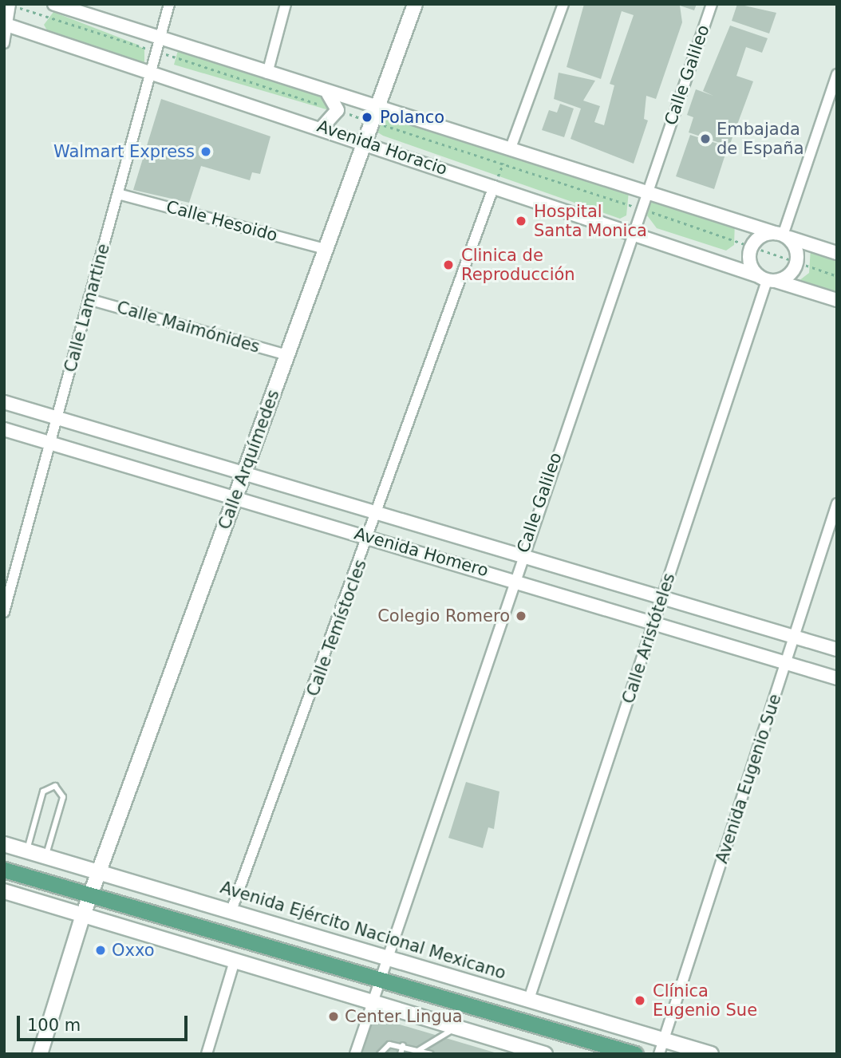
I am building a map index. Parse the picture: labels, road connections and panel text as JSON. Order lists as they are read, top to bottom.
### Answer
{
  "streets": {
    "main road": ["Calle Arquímedes", "Avenida Ejército Nacional Mexicano"],
    "street": [
      "Calle Galileo",
      "Avenida Horacio",
      "Calle Hesoido",
      "Calle Lamartine",
      "Calle Maimónides",
      "Avenida Homero",
      "Calle Temístocles",
      "Calle Aristóteles",
      "Avenida Eugenio Sue"
    ]
  },
  "crossings": [
    ["Calle Galileo", "Avenida Horacio"],
    ["Calle Galileo", "Avenida Homero"],
    ["Calle Galileo", "Avenida Ejército Nacional Mexicano"],
    ["Avenida Horacio", "Calle Lamartine"],
    ["Avenida Horacio", "Calle Arquímedes"],
    ["Avenida Horacio", "Calle Temístocles"],
    ["Avenida Horacio", "Calle Aristóteles"],
    ["Calle Hesoido", "Calle Lamartine"],
    ["Calle Hesoido", "Calle Arquímedes"],
    ["Calle Lamartine", "Calle Maimónides"],
    ["Calle Lamartine", "Avenida Homero"],
    ["Calle Maimónides", "Calle Arquímedes"],
    ["Calle Arquímedes", "Avenida Homero"],
    ["Calle Arquímedes", "Avenida Ejército Nacional Mexicano"],
    ["Avenida Homero", "Calle Temístocles"],
    ["Avenida Homero", "Calle Aristóteles"],
    ["Avenida Homero", "Avenida Eugenio Sue"],
    ["Calle Temístocles", "Avenida Ejército Nacional Mexicano"],
    ["Calle Aristóteles", "Avenida Ejército Nacional Mexicano"],
    ["Avenida Eugenio Sue", "Avenida Ejército Nacional Mexicano"]
  ],
  "places": [
    "Polanco",
    "Embajada de España",
    "Walmart Express",
    "Hospital Santa Monica",
    "Clinica de Reproducción",
    "Colegio Romero",
    "Oxxo",
    "Clínica Eugenio Sue",
    "Center Lingua"
  ],
  "scale_bar": "100 m"
}
